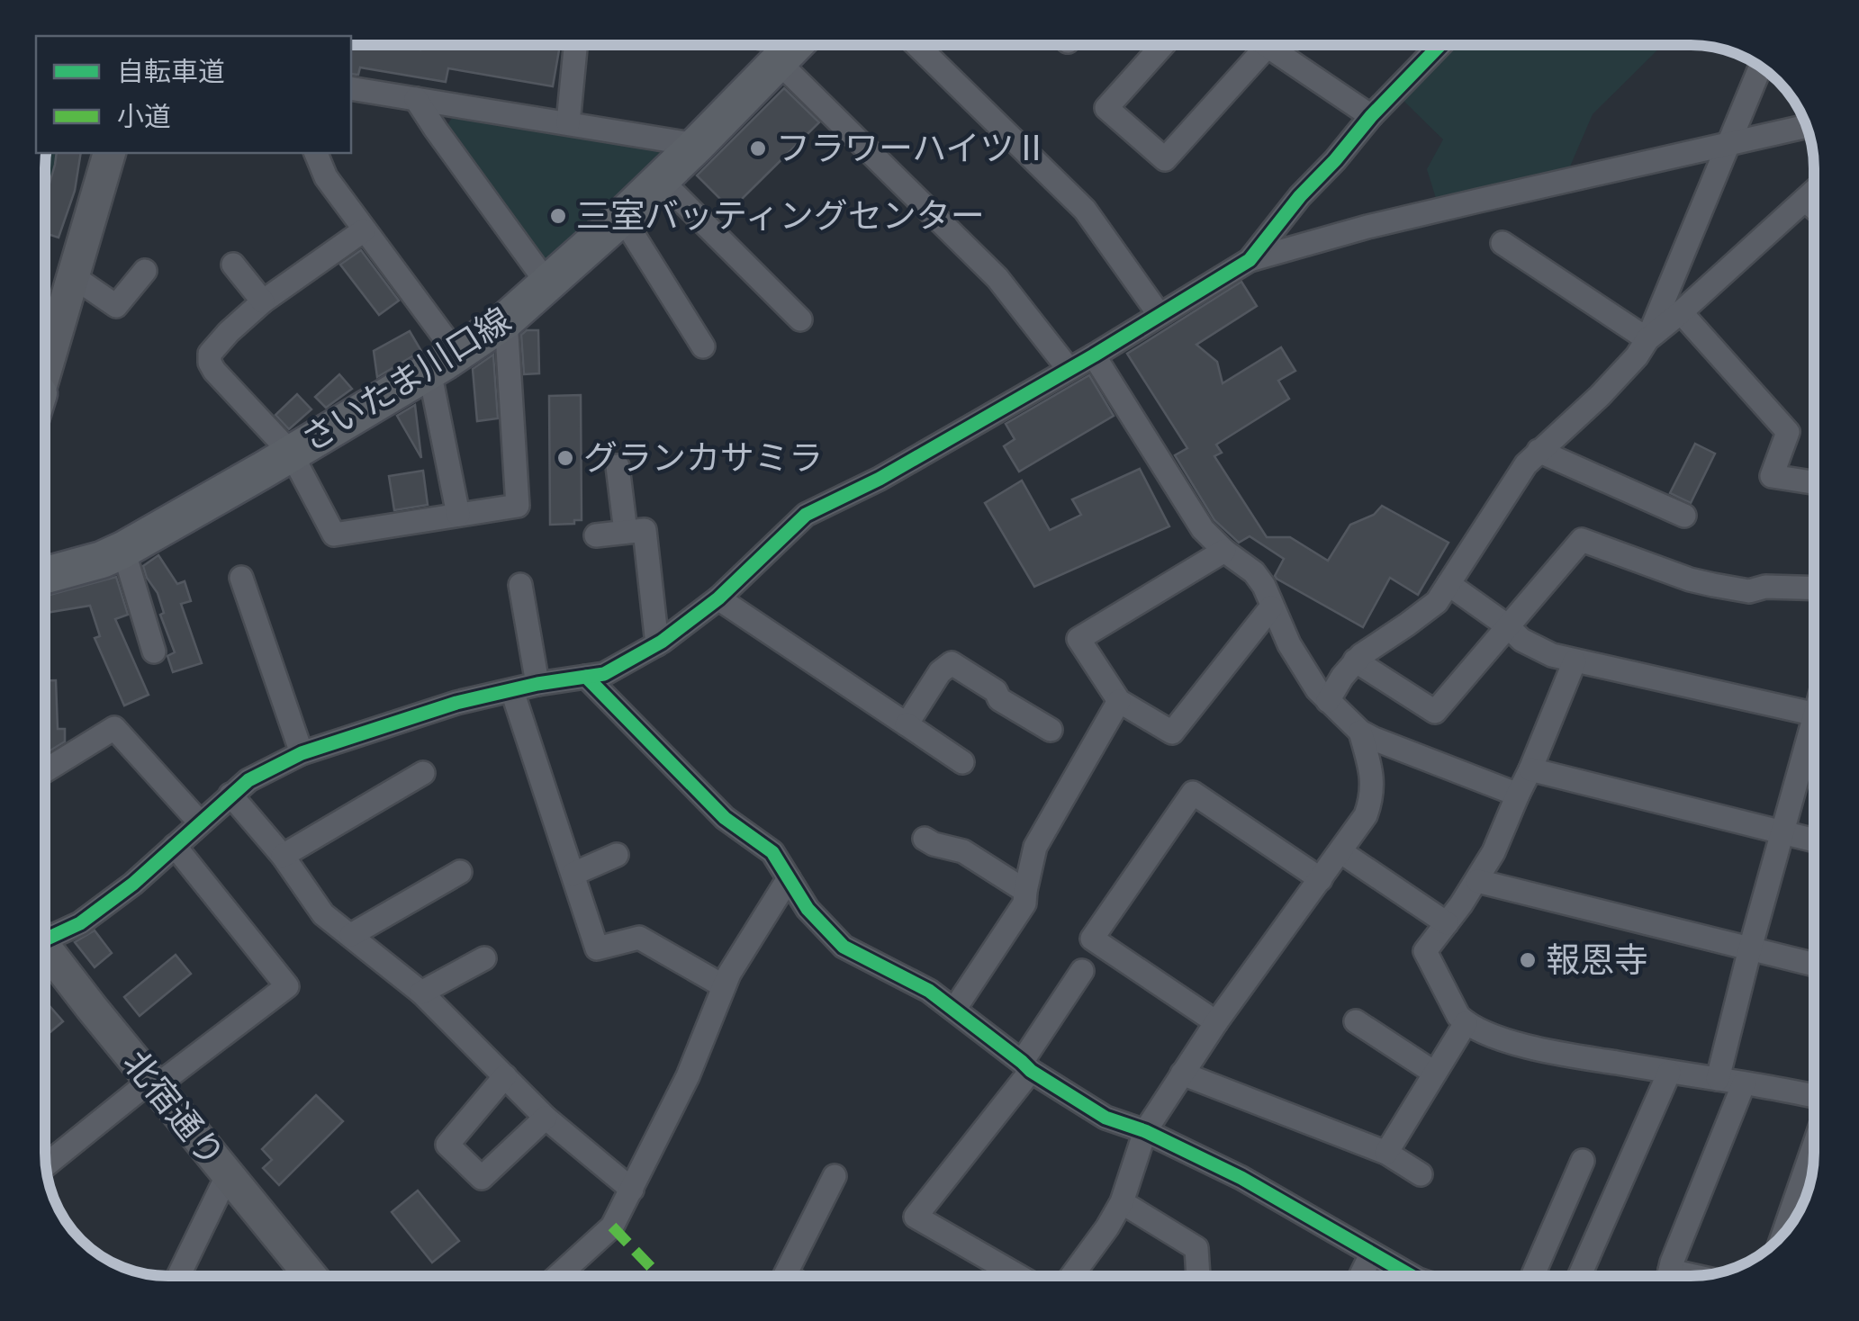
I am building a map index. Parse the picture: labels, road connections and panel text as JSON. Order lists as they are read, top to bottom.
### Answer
{
  "streets": {
    "main road": ["さいたま川口線"],
    "street": ["北宿通り"]
  },
  "places": [
    "フラワーハイツⅡ",
    "三室バッティングセンター",
    "グランカサミラ",
    "報恩寺"
  ],
  "legend": ["自転車道", "小道"]
}
